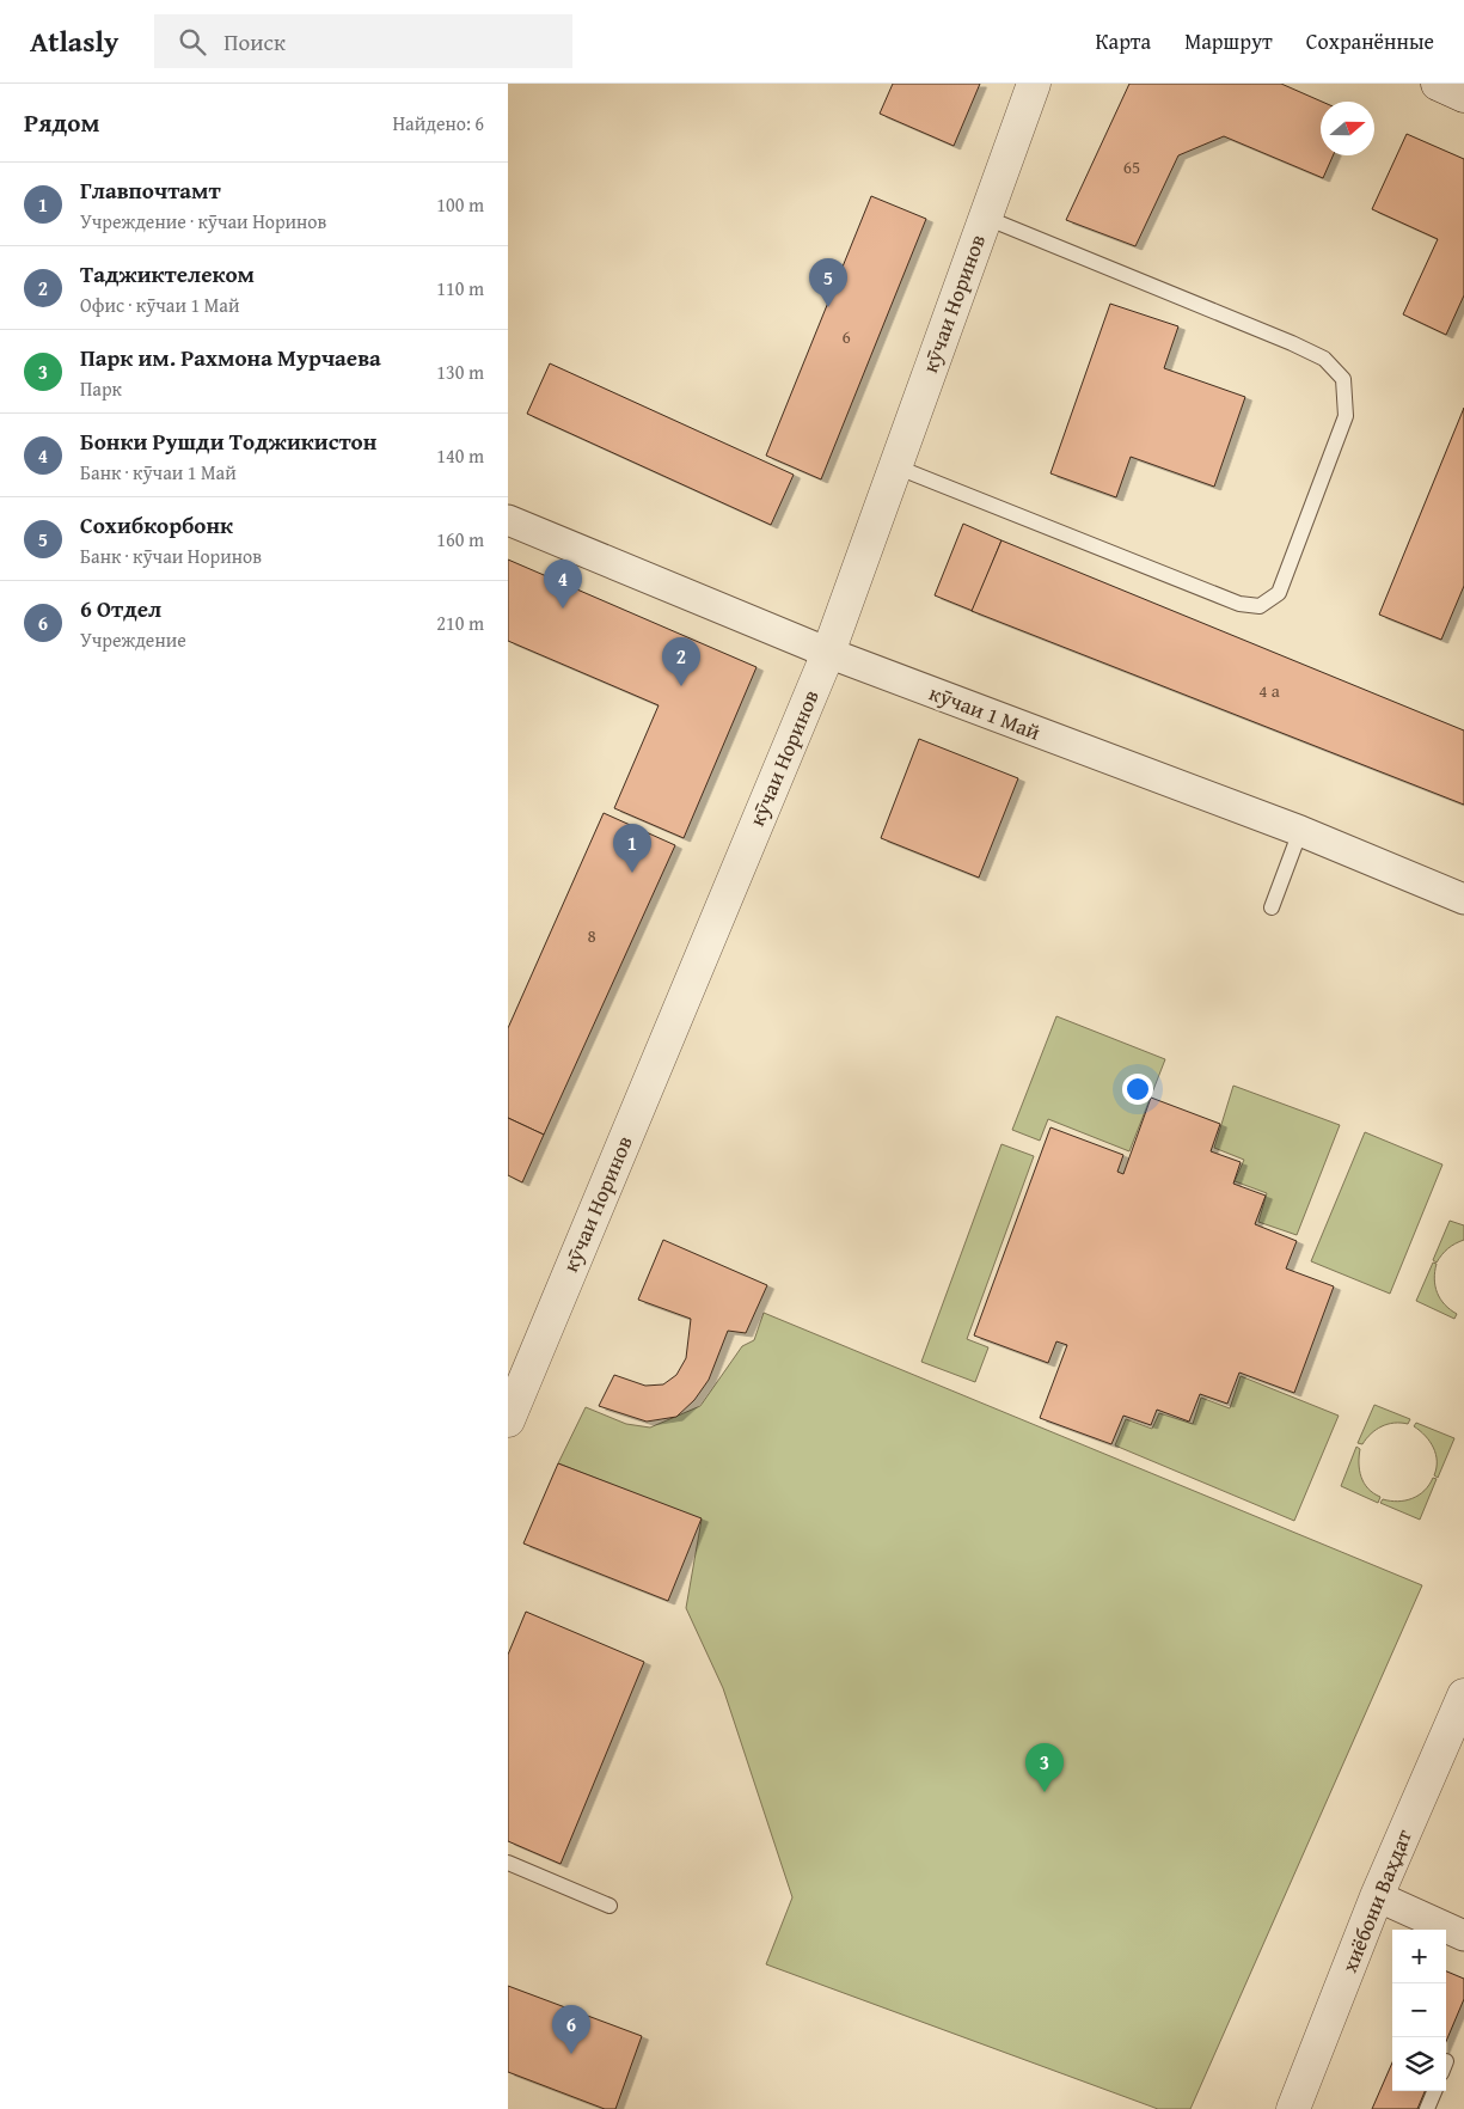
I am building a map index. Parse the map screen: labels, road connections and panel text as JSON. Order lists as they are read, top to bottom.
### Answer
{
  "streets": {
    "street": ["кӯчаи Норинов", "кӯчаи 1 Май", "хиёбони Ваҳдат"]
  },
  "crossings": [
    ["кӯчаи Норинов", "кӯчаи 1 Май"]
  ],
  "house_numbers": [
    "65",
    "6",
    "4 a",
    "8"
  ],
  "north": "right",
  "page": {
    "header": "Atlasly",
    "search": "Поиск",
    "nav": ["Карта", "Маршрут", "Сохранённые"],
    "heading": ["Рядом", "Найдено: 6"],
    "list": [
      {
        "mark": "1",
        "name": "Главпочтамт",
        "note": "Учреждение · кӯчаи Норинов",
        "value": "100 m"
      },
      {
        "mark": "2",
        "name": "Таджиктелеком",
        "note": "Офис · кӯчаи 1 Май",
        "value": "110 m"
      },
      {
        "mark": "3",
        "name": "Парк им. Рахмона Мурчаева",
        "note": "Парк",
        "value": "130 m"
      },
      {
        "mark": "4",
        "name": "Бонки Рушди Тоджикистон",
        "note": "Банк · кӯчаи 1 Май",
        "value": "140 m"
      },
      {
        "mark": "5",
        "name": "Сохибкорбонк",
        "note": "Банк · кӯчаи Норинов",
        "value": "160 m"
      },
      {
        "mark": "6",
        "name": "6 Отдел",
        "note": "Учреждение",
        "value": "210 m"
      }
    ],
    "pins": [
      "5",
      "4",
      "2",
      "1",
      "3",
      "6"
    ],
    "map_buttons": ["+", "−"]
  }
}
